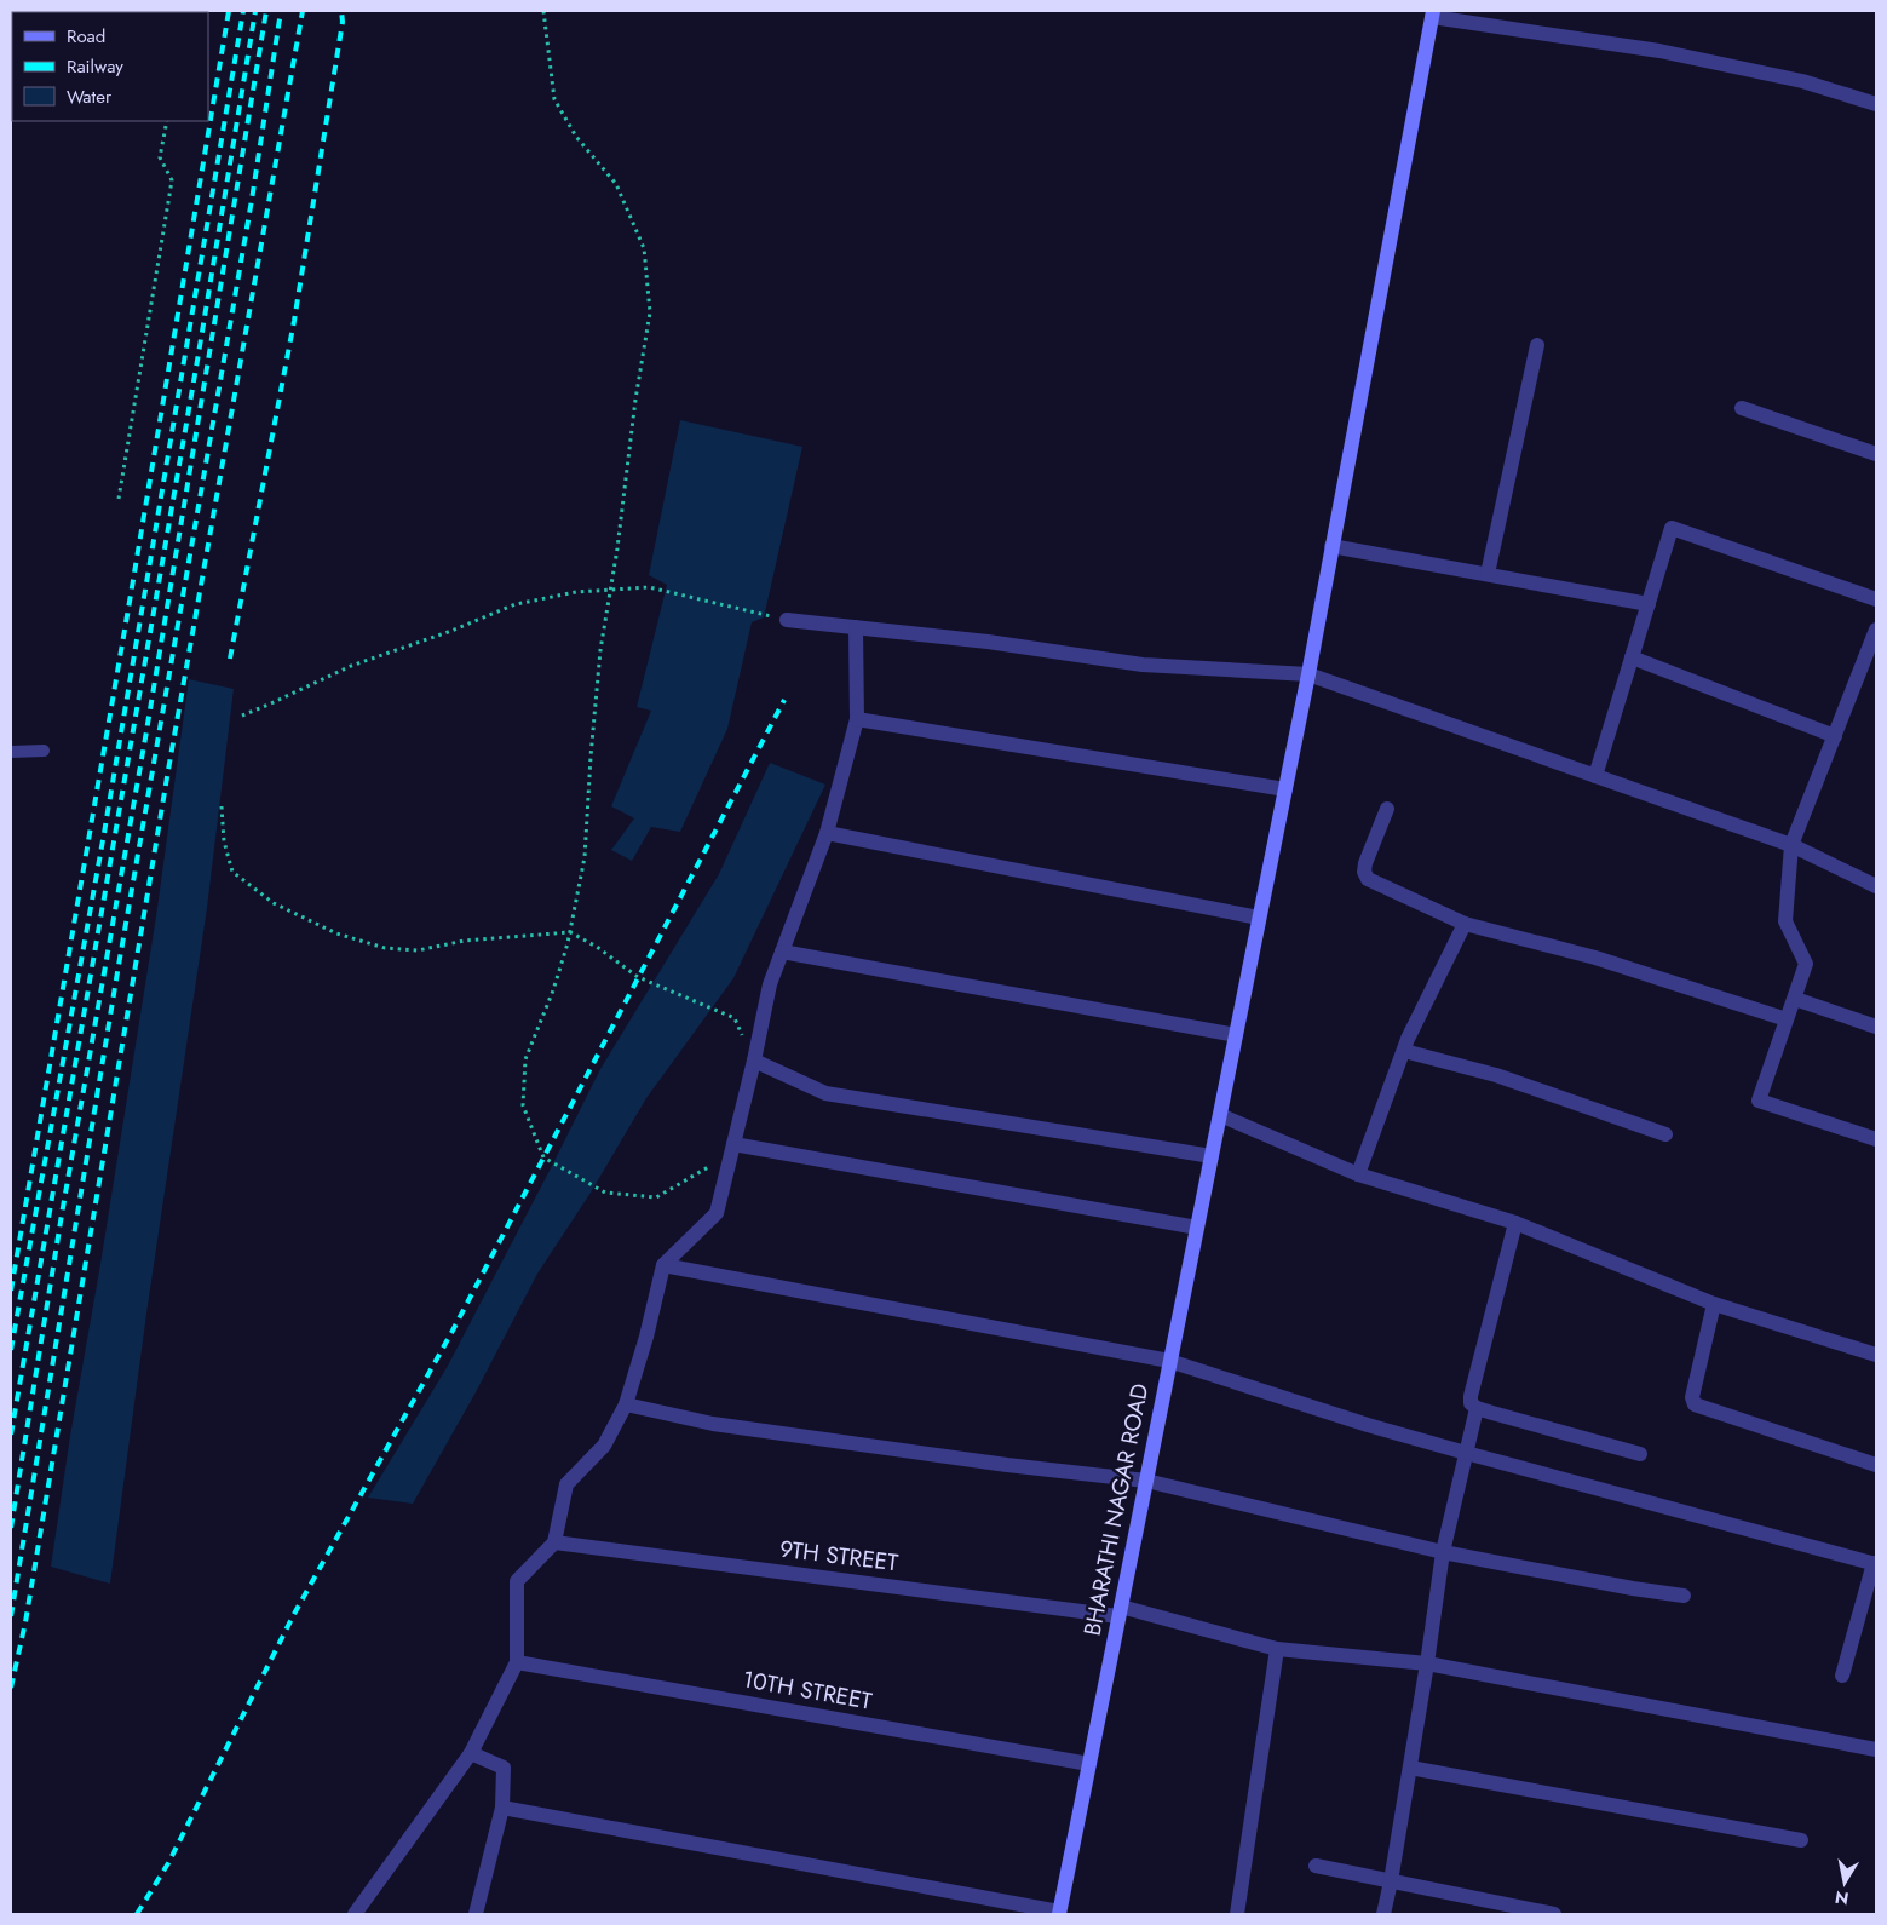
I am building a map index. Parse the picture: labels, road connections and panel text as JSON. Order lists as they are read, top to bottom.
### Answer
{
  "streets": {
    "main road": ["BHARATHI NAGAR ROAD"],
    "street": ["9TH STREET", "10TH STREET"]
  },
  "crossings": [
    ["BHARATHI NAGAR ROAD", "9TH STREET"],
    ["BHARATHI NAGAR ROAD", "10TH STREET"]
  ],
  "legend": ["Road", "Railway", "Water"],
  "north": "bottom"
}
